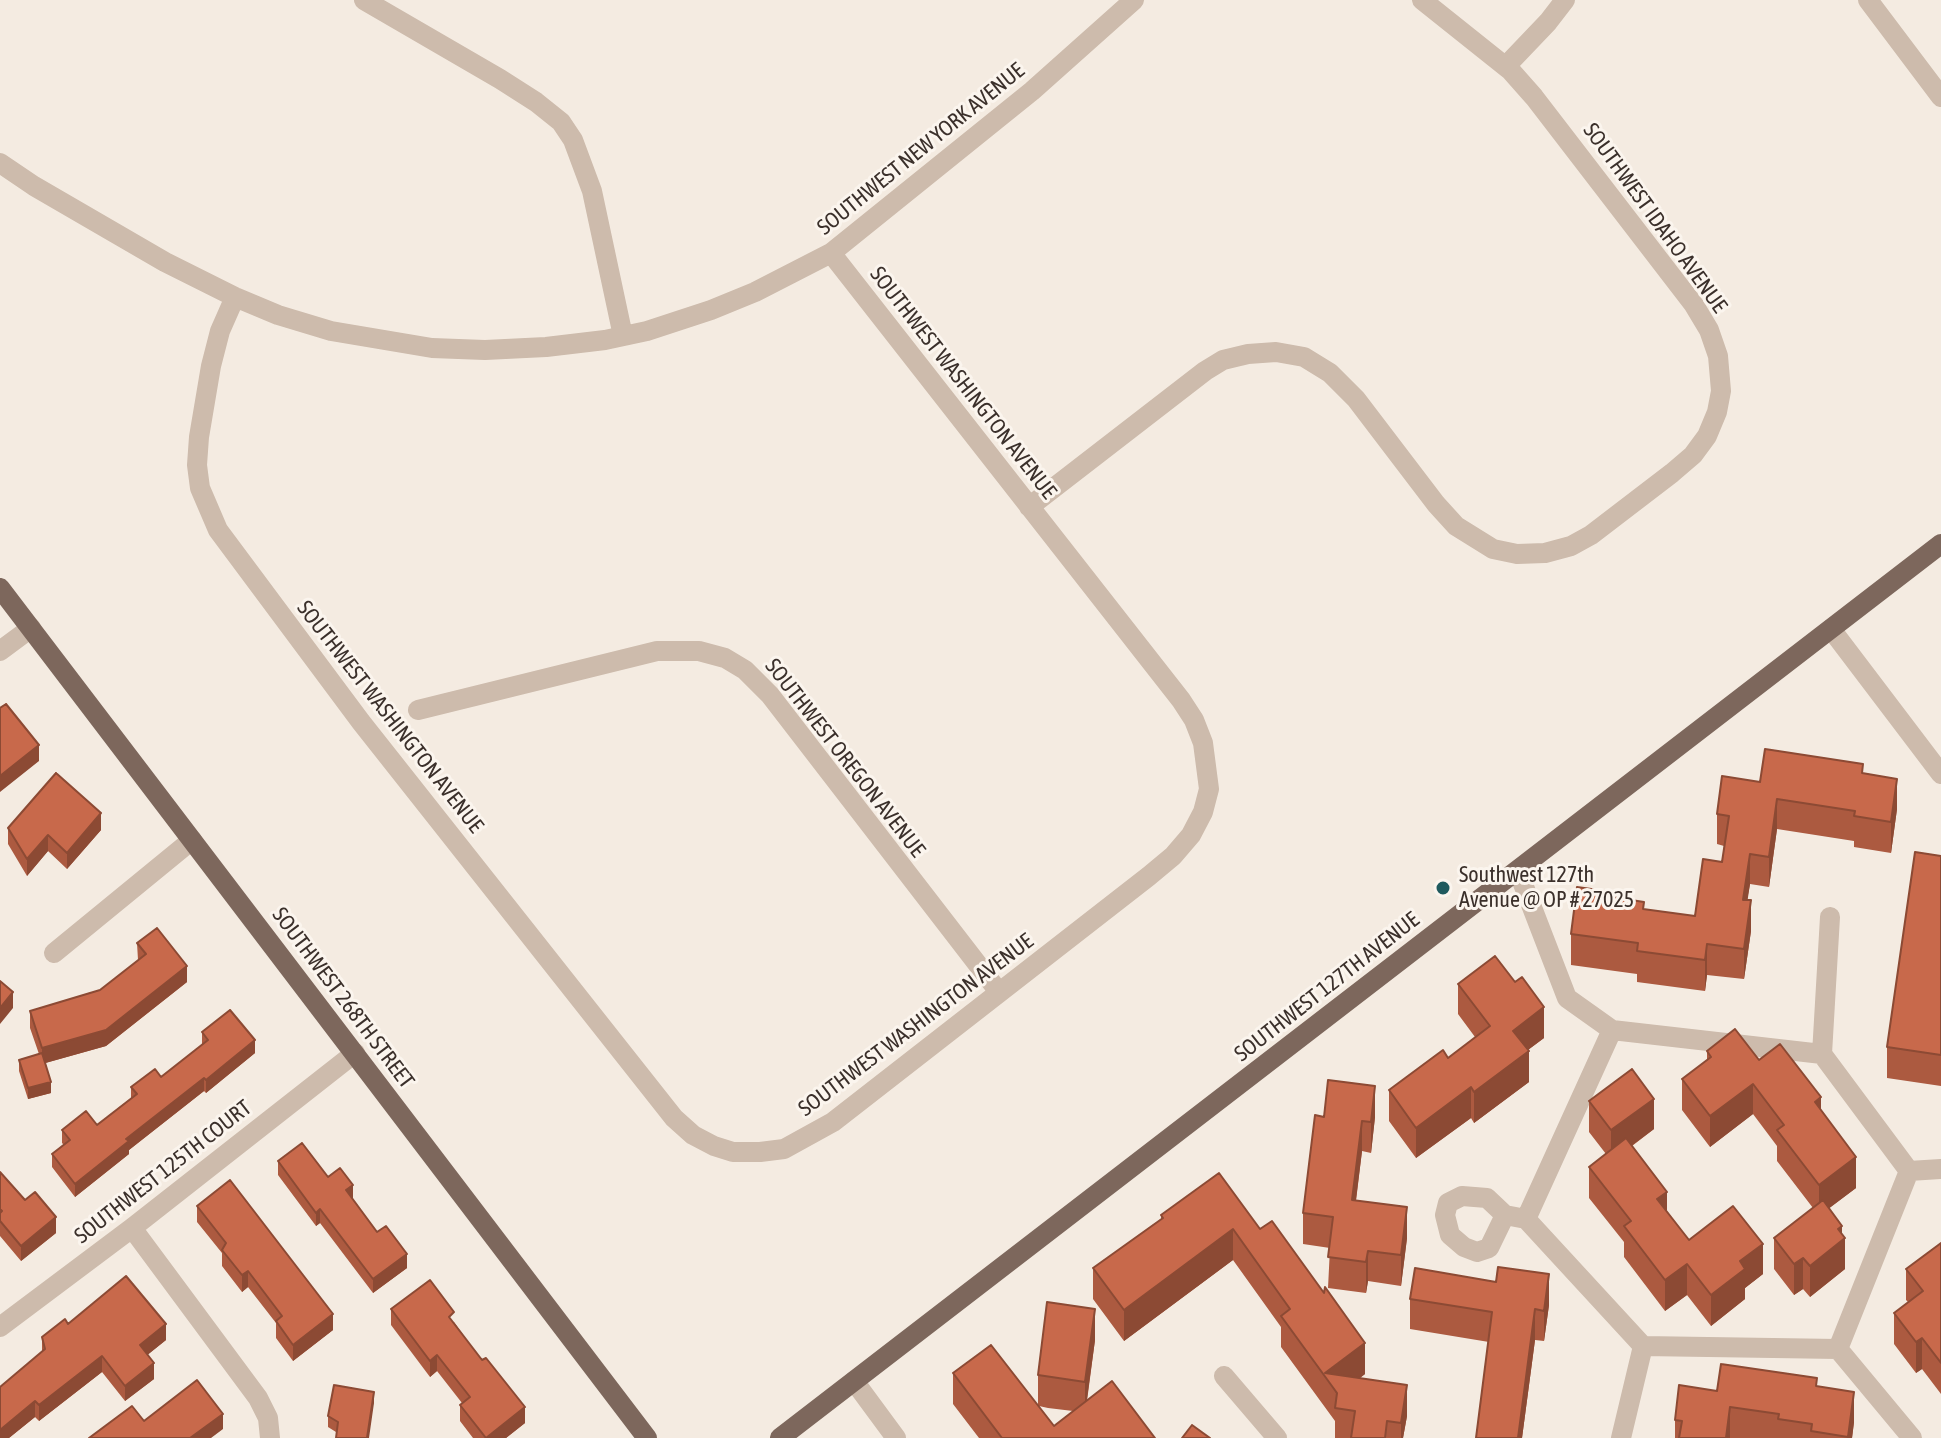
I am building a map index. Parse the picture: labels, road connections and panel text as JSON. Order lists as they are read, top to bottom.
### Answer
{
  "streets": {
    "main road": ["SOUTHWEST 127TH AVENUE", "SOUTHWEST 268TH STREET"],
    "street": [
      "SOUTHWEST NEW YORK AVENUE",
      "SOUTHWEST IDAHO AVENUE",
      "SOUTHWEST WASHINGTON AVENUE",
      "SOUTHWEST OREGON AVENUE",
      "SOUTHWEST 125TH COURT"
    ]
  },
  "crossings": [
    ["SOUTHWEST NEW YORK AVENUE", "SOUTHWEST WASHINGTON AVENUE"],
    ["SOUTHWEST IDAHO AVENUE", "SOUTHWEST WASHINGTON AVENUE"],
    ["SOUTHWEST WASHINGTON AVENUE", "SOUTHWEST OREGON AVENUE"],
    ["SOUTHWEST 268TH STREET", "SOUTHWEST 125TH COURT"]
  ],
  "places": ["Southwest 127th Avenue @ OP # 27025"]
}
